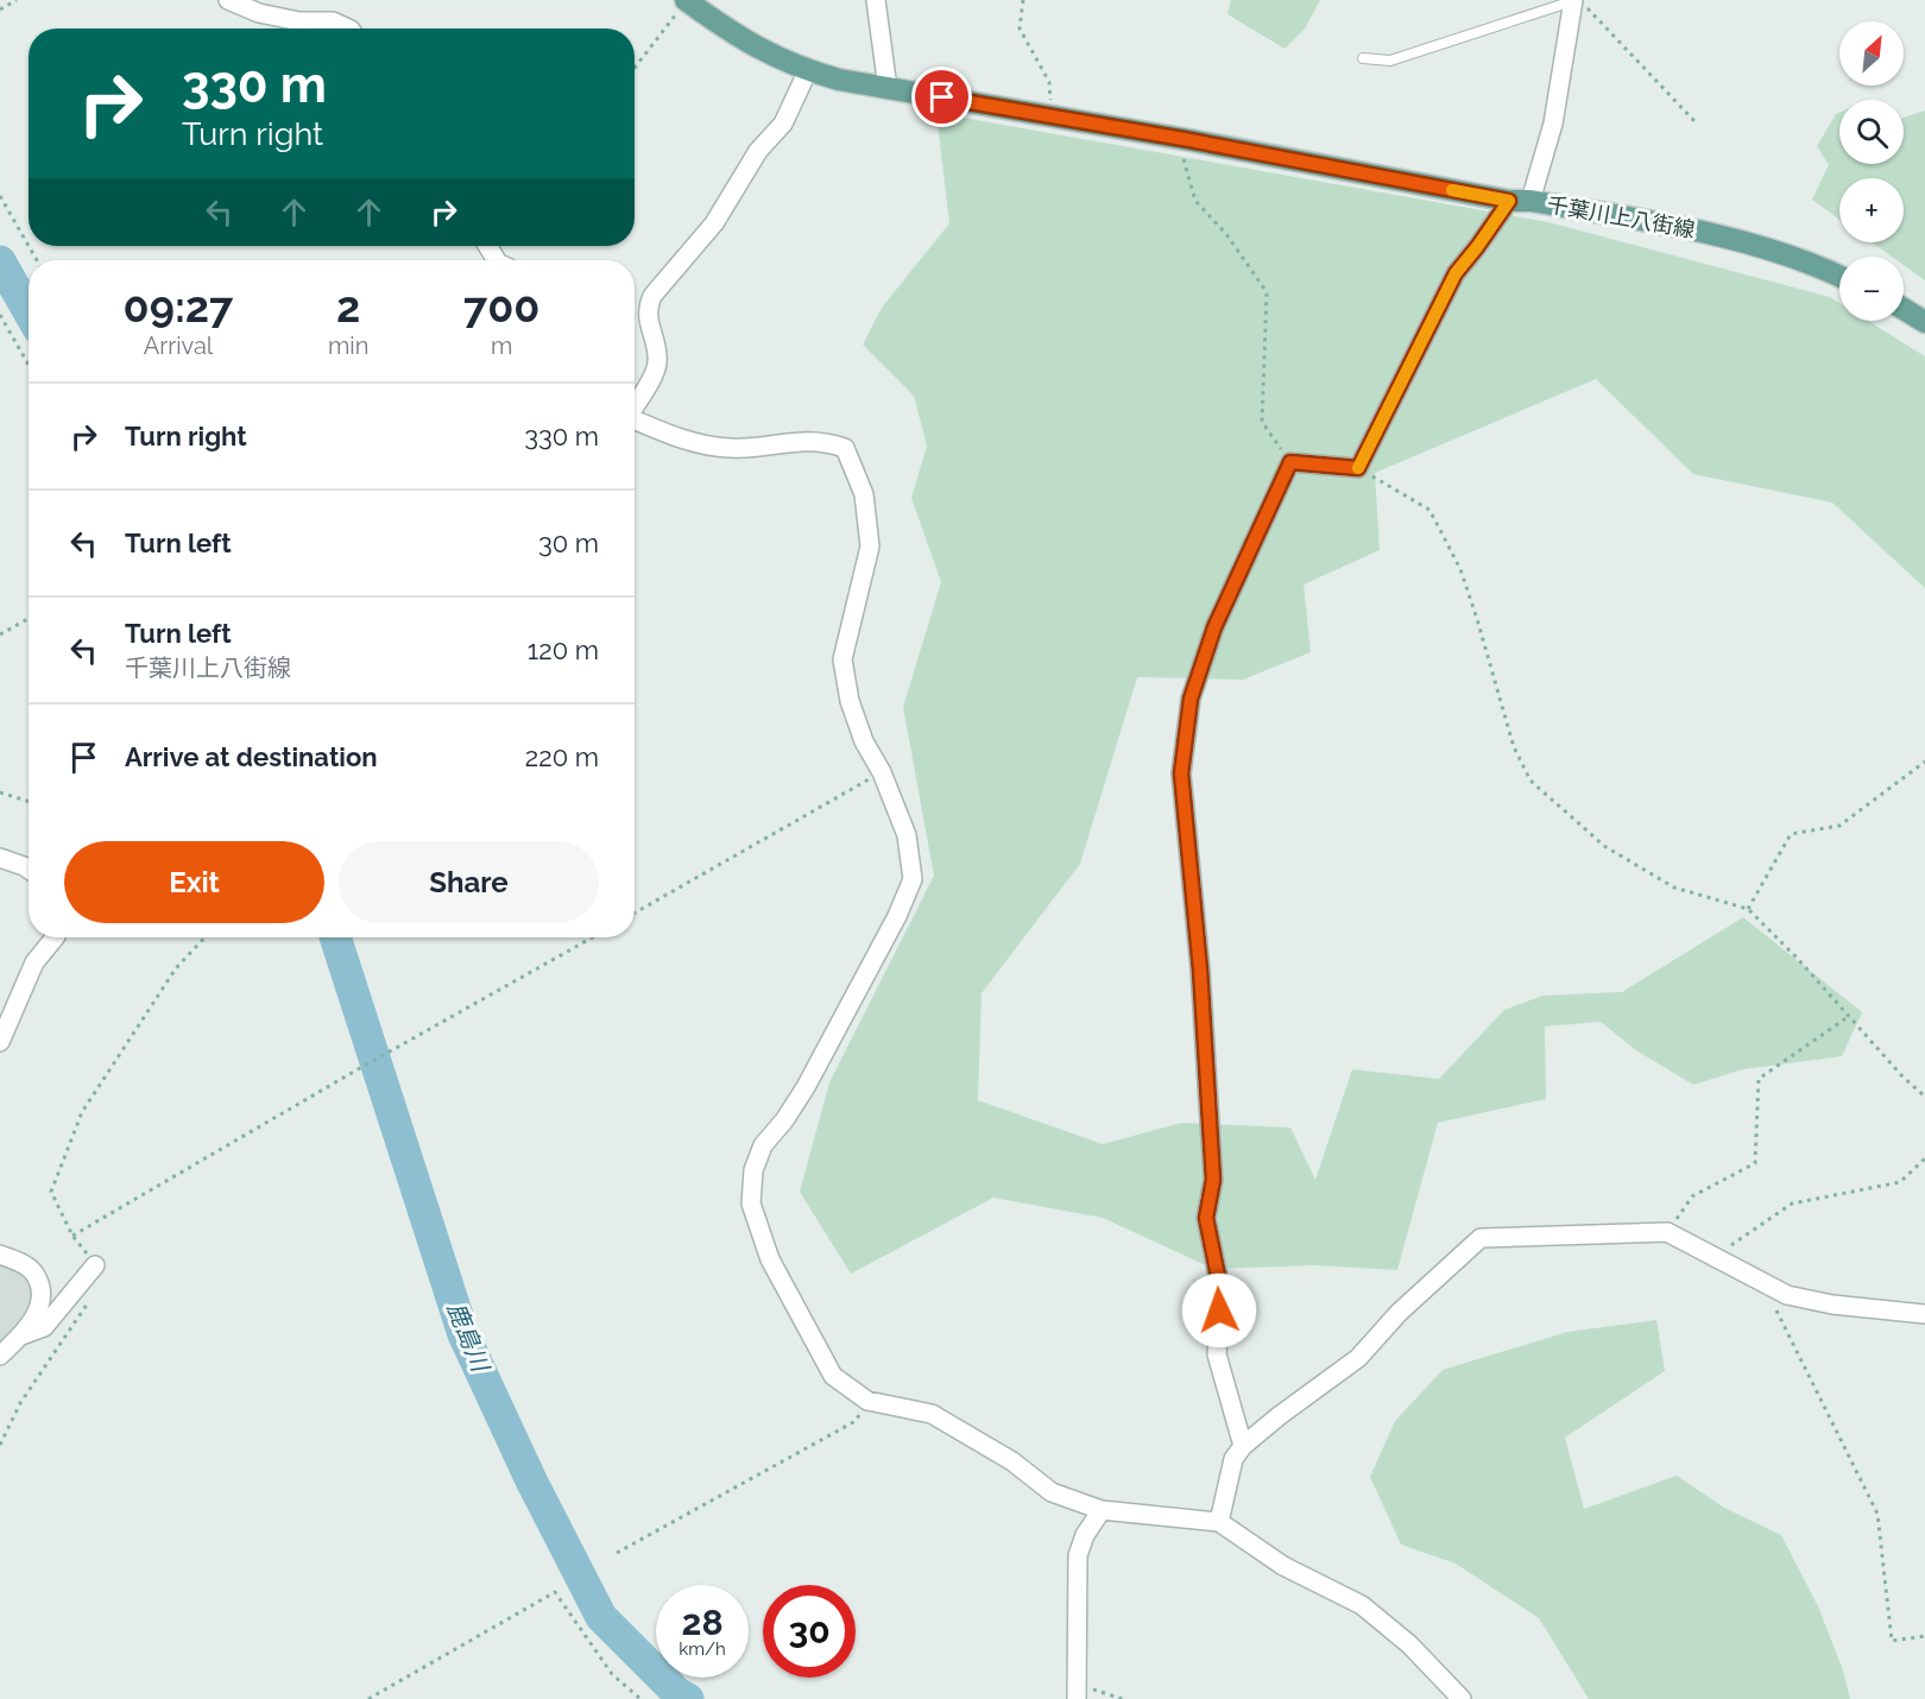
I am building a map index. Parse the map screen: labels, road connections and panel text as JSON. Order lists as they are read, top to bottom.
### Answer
{
  "streets": {
    "main road": ["千葉川上八街線"]
  },
  "water": ["鹿島川"],
  "north": "top right",
  "page": {
    "map_buttons": ["+", "−"],
    "turn": ["330 m", "Turn right"],
    "eta": [
      "09:27",
      "Arrival",
      "2",
      "min",
      "700",
      "m"
    ],
    "list": [
      {
        "name": "Turn right",
        "value": "330 m"
      },
      {
        "name": "Turn left",
        "value": "30 m"
      },
      {
        "name": "Turn left",
        "note": "千葉川上八街線",
        "value": "120 m"
      },
      {
        "name": "Arrive at destination",
        "value": "220 m"
      }
    ],
    "buttons": ["Exit", "Share"],
    "speed": "28 km/h",
    "limit": "30"
  }
}
